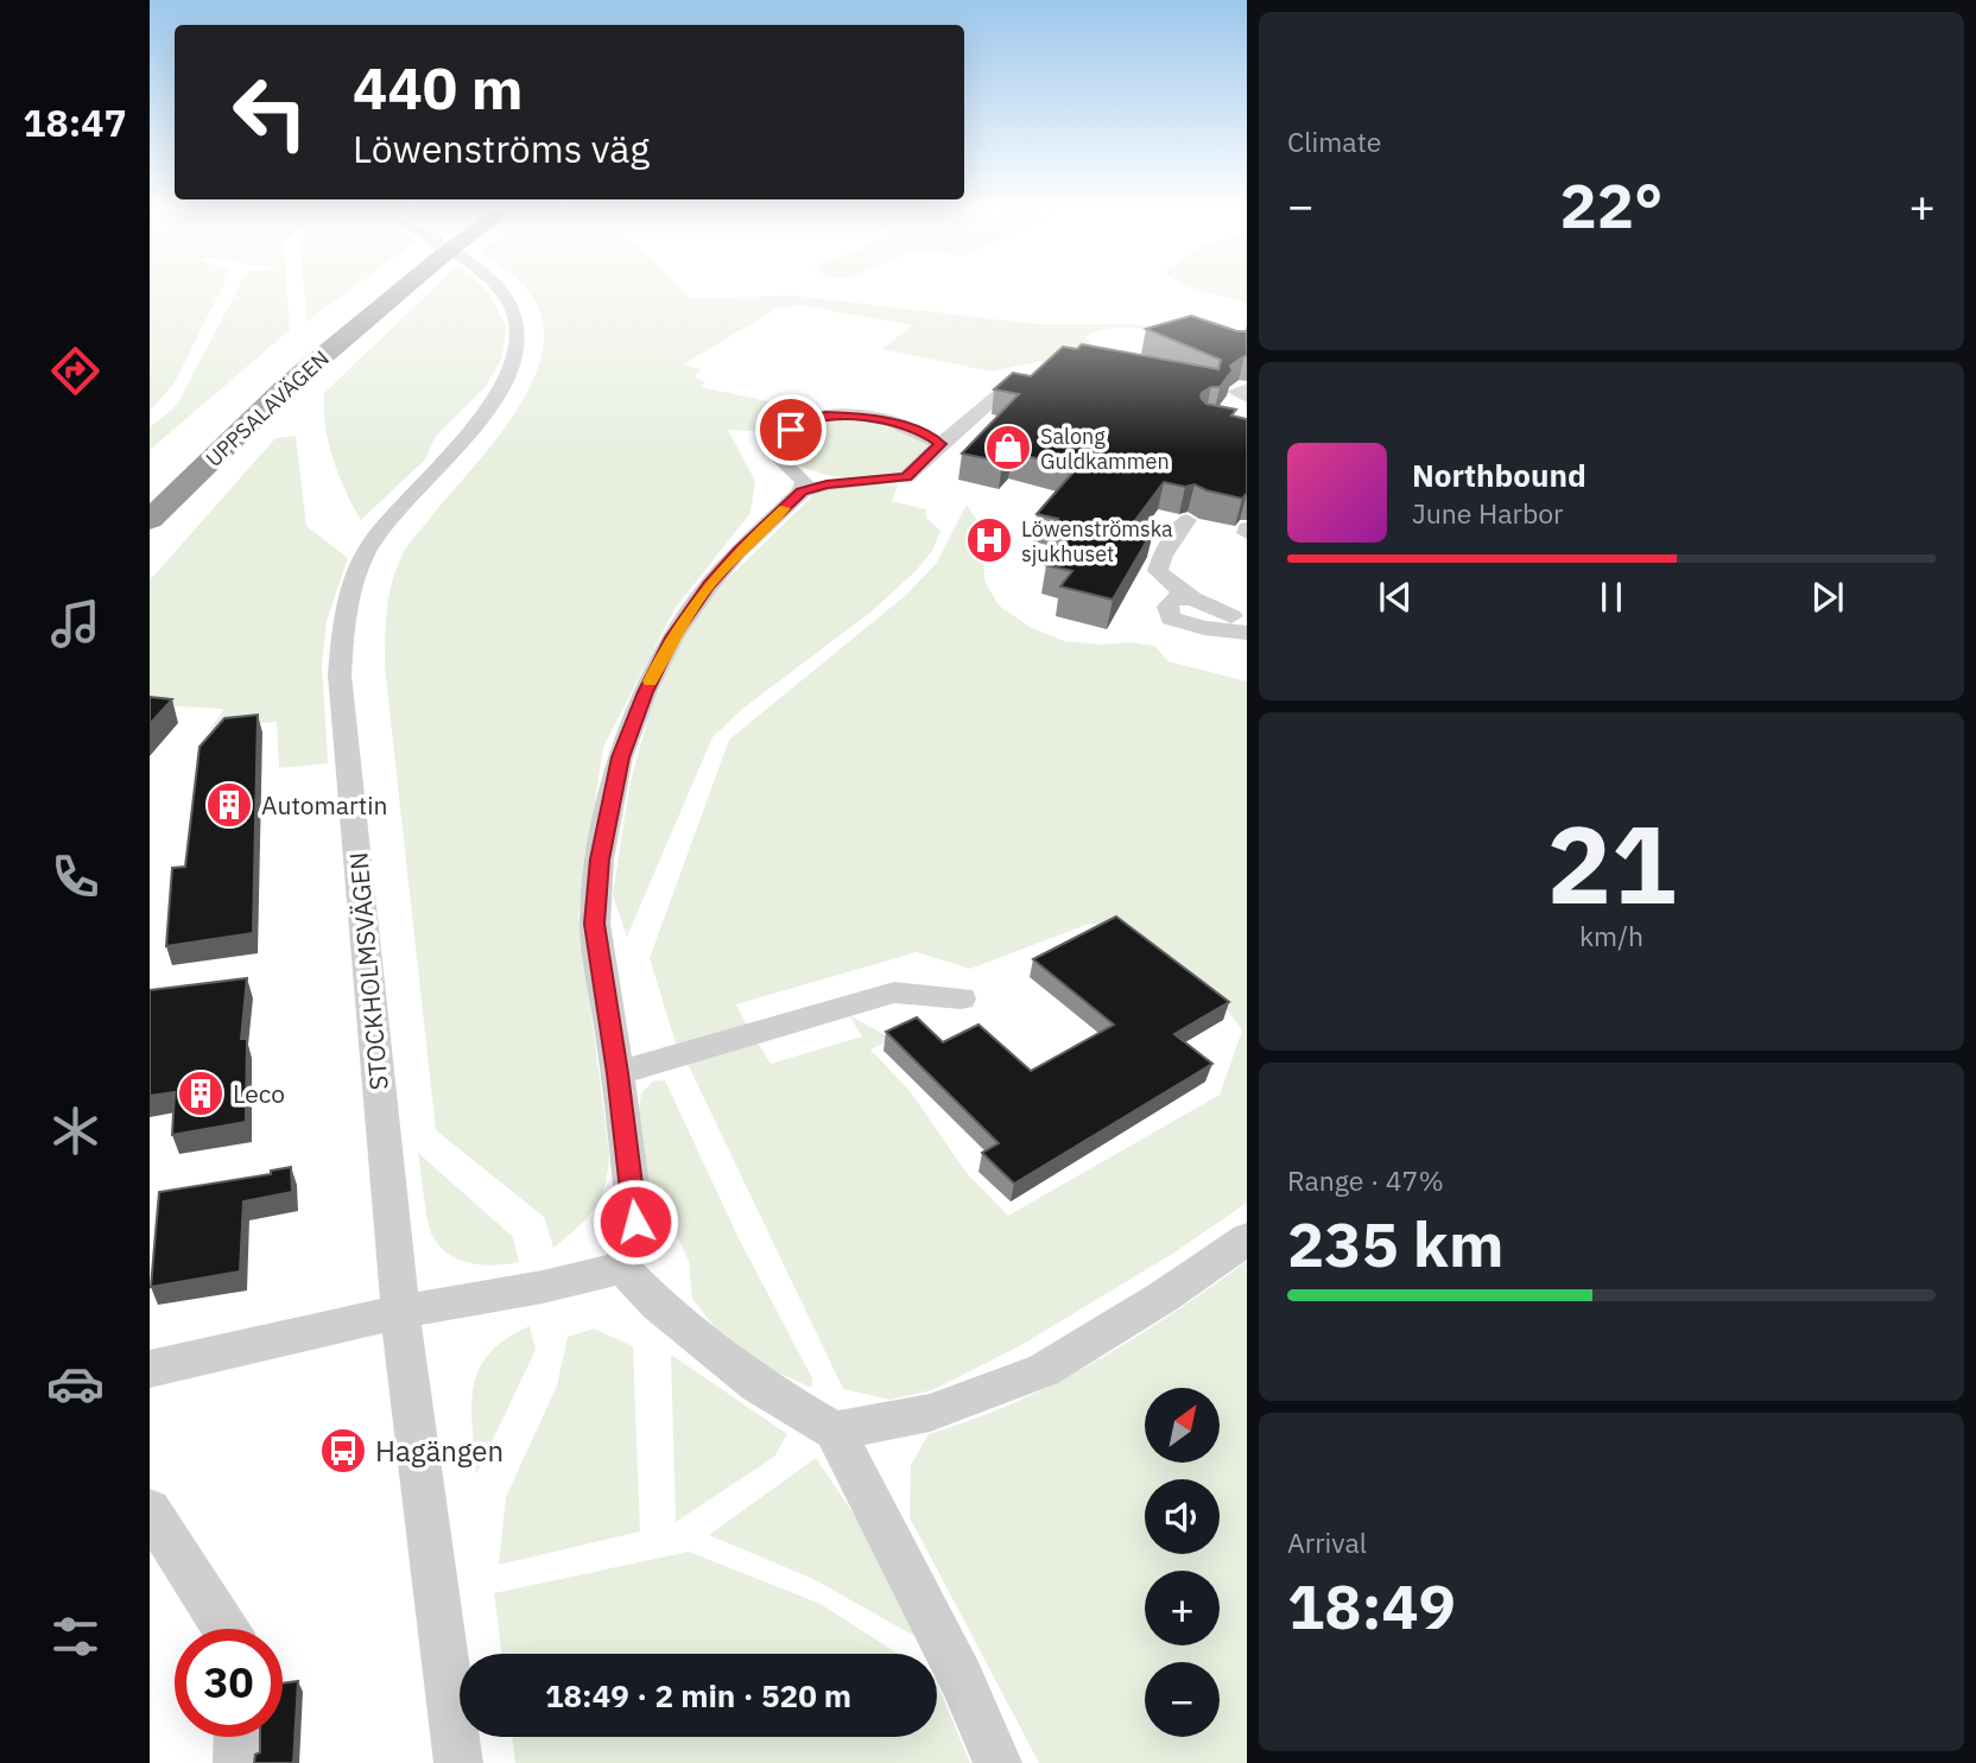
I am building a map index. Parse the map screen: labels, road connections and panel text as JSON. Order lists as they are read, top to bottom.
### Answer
{
  "streets": {
    "highway": ["UPPSALAVÄGEN"],
    "street": ["STOCKHOLMSVÄGEN"]
  },
  "places": {
    "shop": ["Salong Guldkammen"],
    "hospital": ["Löwenströmska sjukhuset"],
    "building": ["Automartin", "Leco"],
    "bus stop": ["Hagängen"]
  },
  "north": "top right",
  "page": {
    "tabs": "18:47",
    "tile": [
      "Climate",
      ["21", "km/h"],
      ["Range · 47%", "235 km"],
      ["Arrival", "18:49"]
    ],
    "turn": ["440 m", "Löwenströms väg"],
    "heat": ["−", "22°", "+"],
    "song": ["Northbound", "June Harbor"],
    "map_buttons": ["+", "−"],
    "limit": "30",
    "trip": "18:49 · 2 min · 520 m"
  }
}
